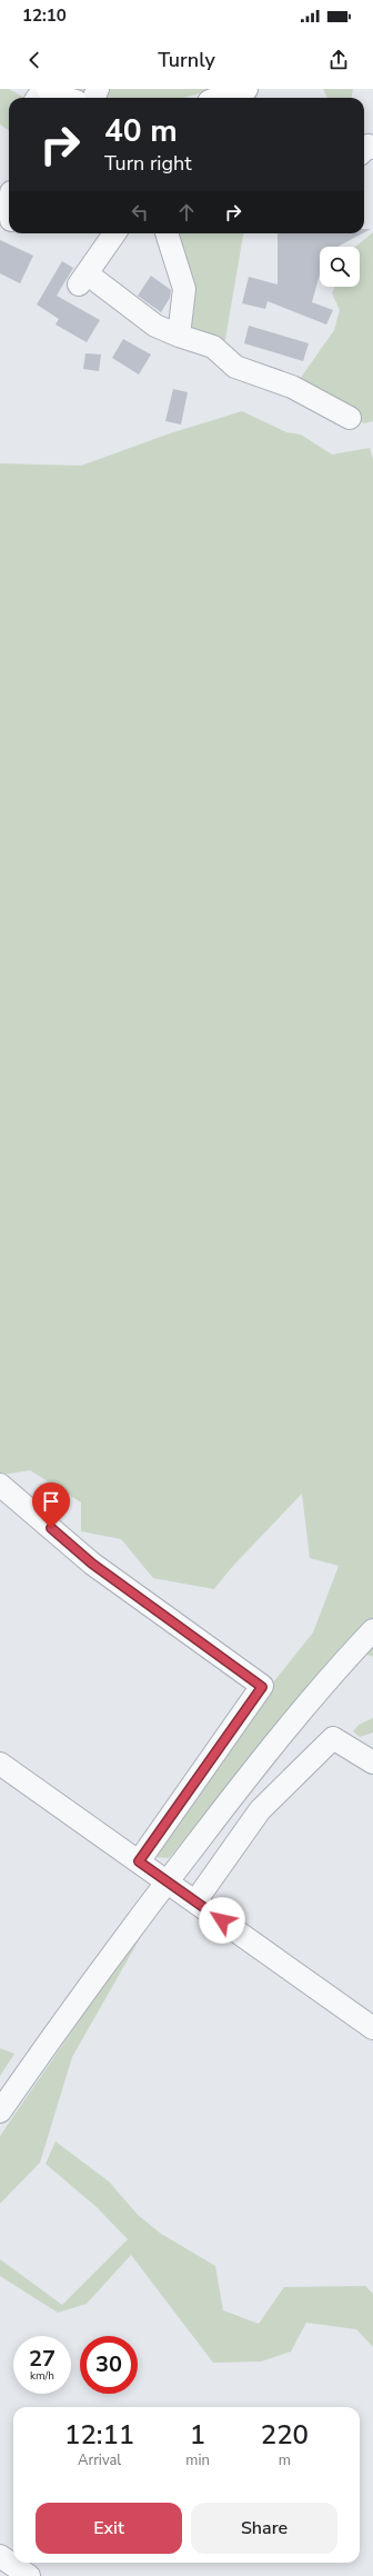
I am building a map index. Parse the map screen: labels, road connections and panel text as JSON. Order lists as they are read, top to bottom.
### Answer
{
  "page": {
    "status": "12:10",
    "header": "Turnly",
    "turn": ["40 m", "Turn right"],
    "speed": "27 km/h",
    "limit": "30",
    "eta": [
      "12:11",
      "Arrival",
      "1",
      "min",
      "220",
      "m"
    ],
    "buttons": ["Exit", "Share"]
  }
}
